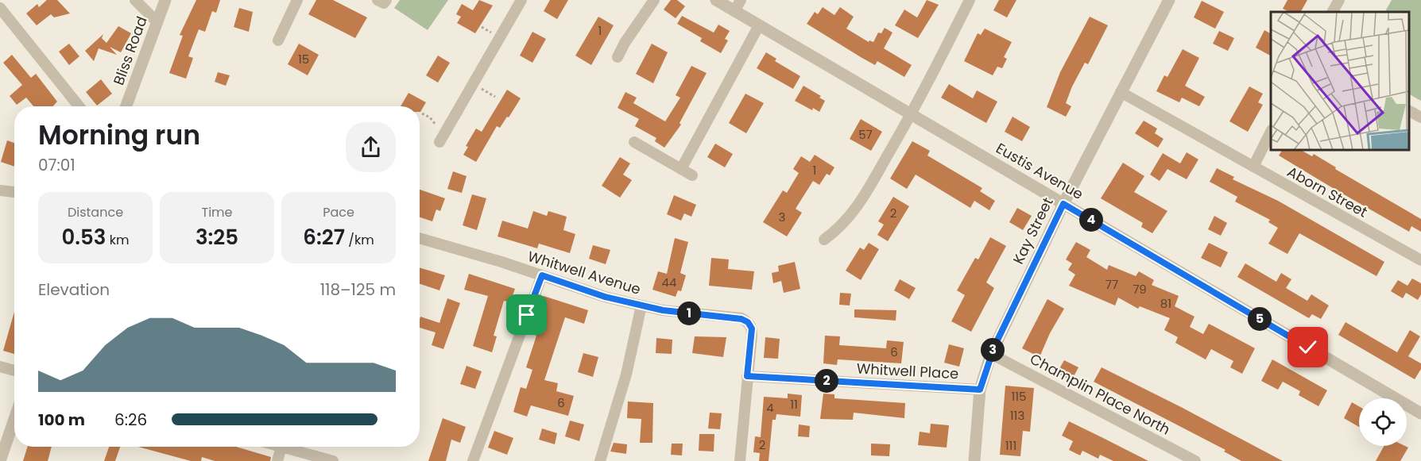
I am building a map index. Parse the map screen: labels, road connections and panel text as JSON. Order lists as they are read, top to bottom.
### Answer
{
  "streets": {
    "street": [
      "Bliss Road",
      "Eustis Avenue",
      "Aborn Street",
      "Kay Street",
      "Whitwell Avenue",
      "Whitwell Place",
      "Champlin Place North"
    ]
  },
  "crossings": [
    ["Eustis Avenue", "Kay Street"],
    ["Aborn Street", "Kay Street"],
    ["Kay Street", "Whitwell Place"],
    ["Kay Street", "Champlin Place North"],
    ["Whitwell Avenue", "Whitwell Place"]
  ],
  "house_numbers": [
    "1",
    "15",
    "57",
    "1",
    "2",
    "3",
    "44",
    "77",
    "79",
    "81",
    "6",
    "115",
    "6",
    "11",
    "4",
    "113",
    "2",
    "111"
  ],
  "page": {
    "heading": ["Morning run", "07:01"],
    "stats": [
      ["Distance", "0.53 km"],
      ["Time", "3:25"],
      ["Pace", "6:27 /km"]
    ],
    "pins": [
      "4",
      "1",
      "5",
      "3",
      "2"
    ],
    "chart": ["Elevation", "118–125 m"],
    "list": [
      {
        "name": "100 m",
        "note": "6:26"
      }
    ]
  }
}
